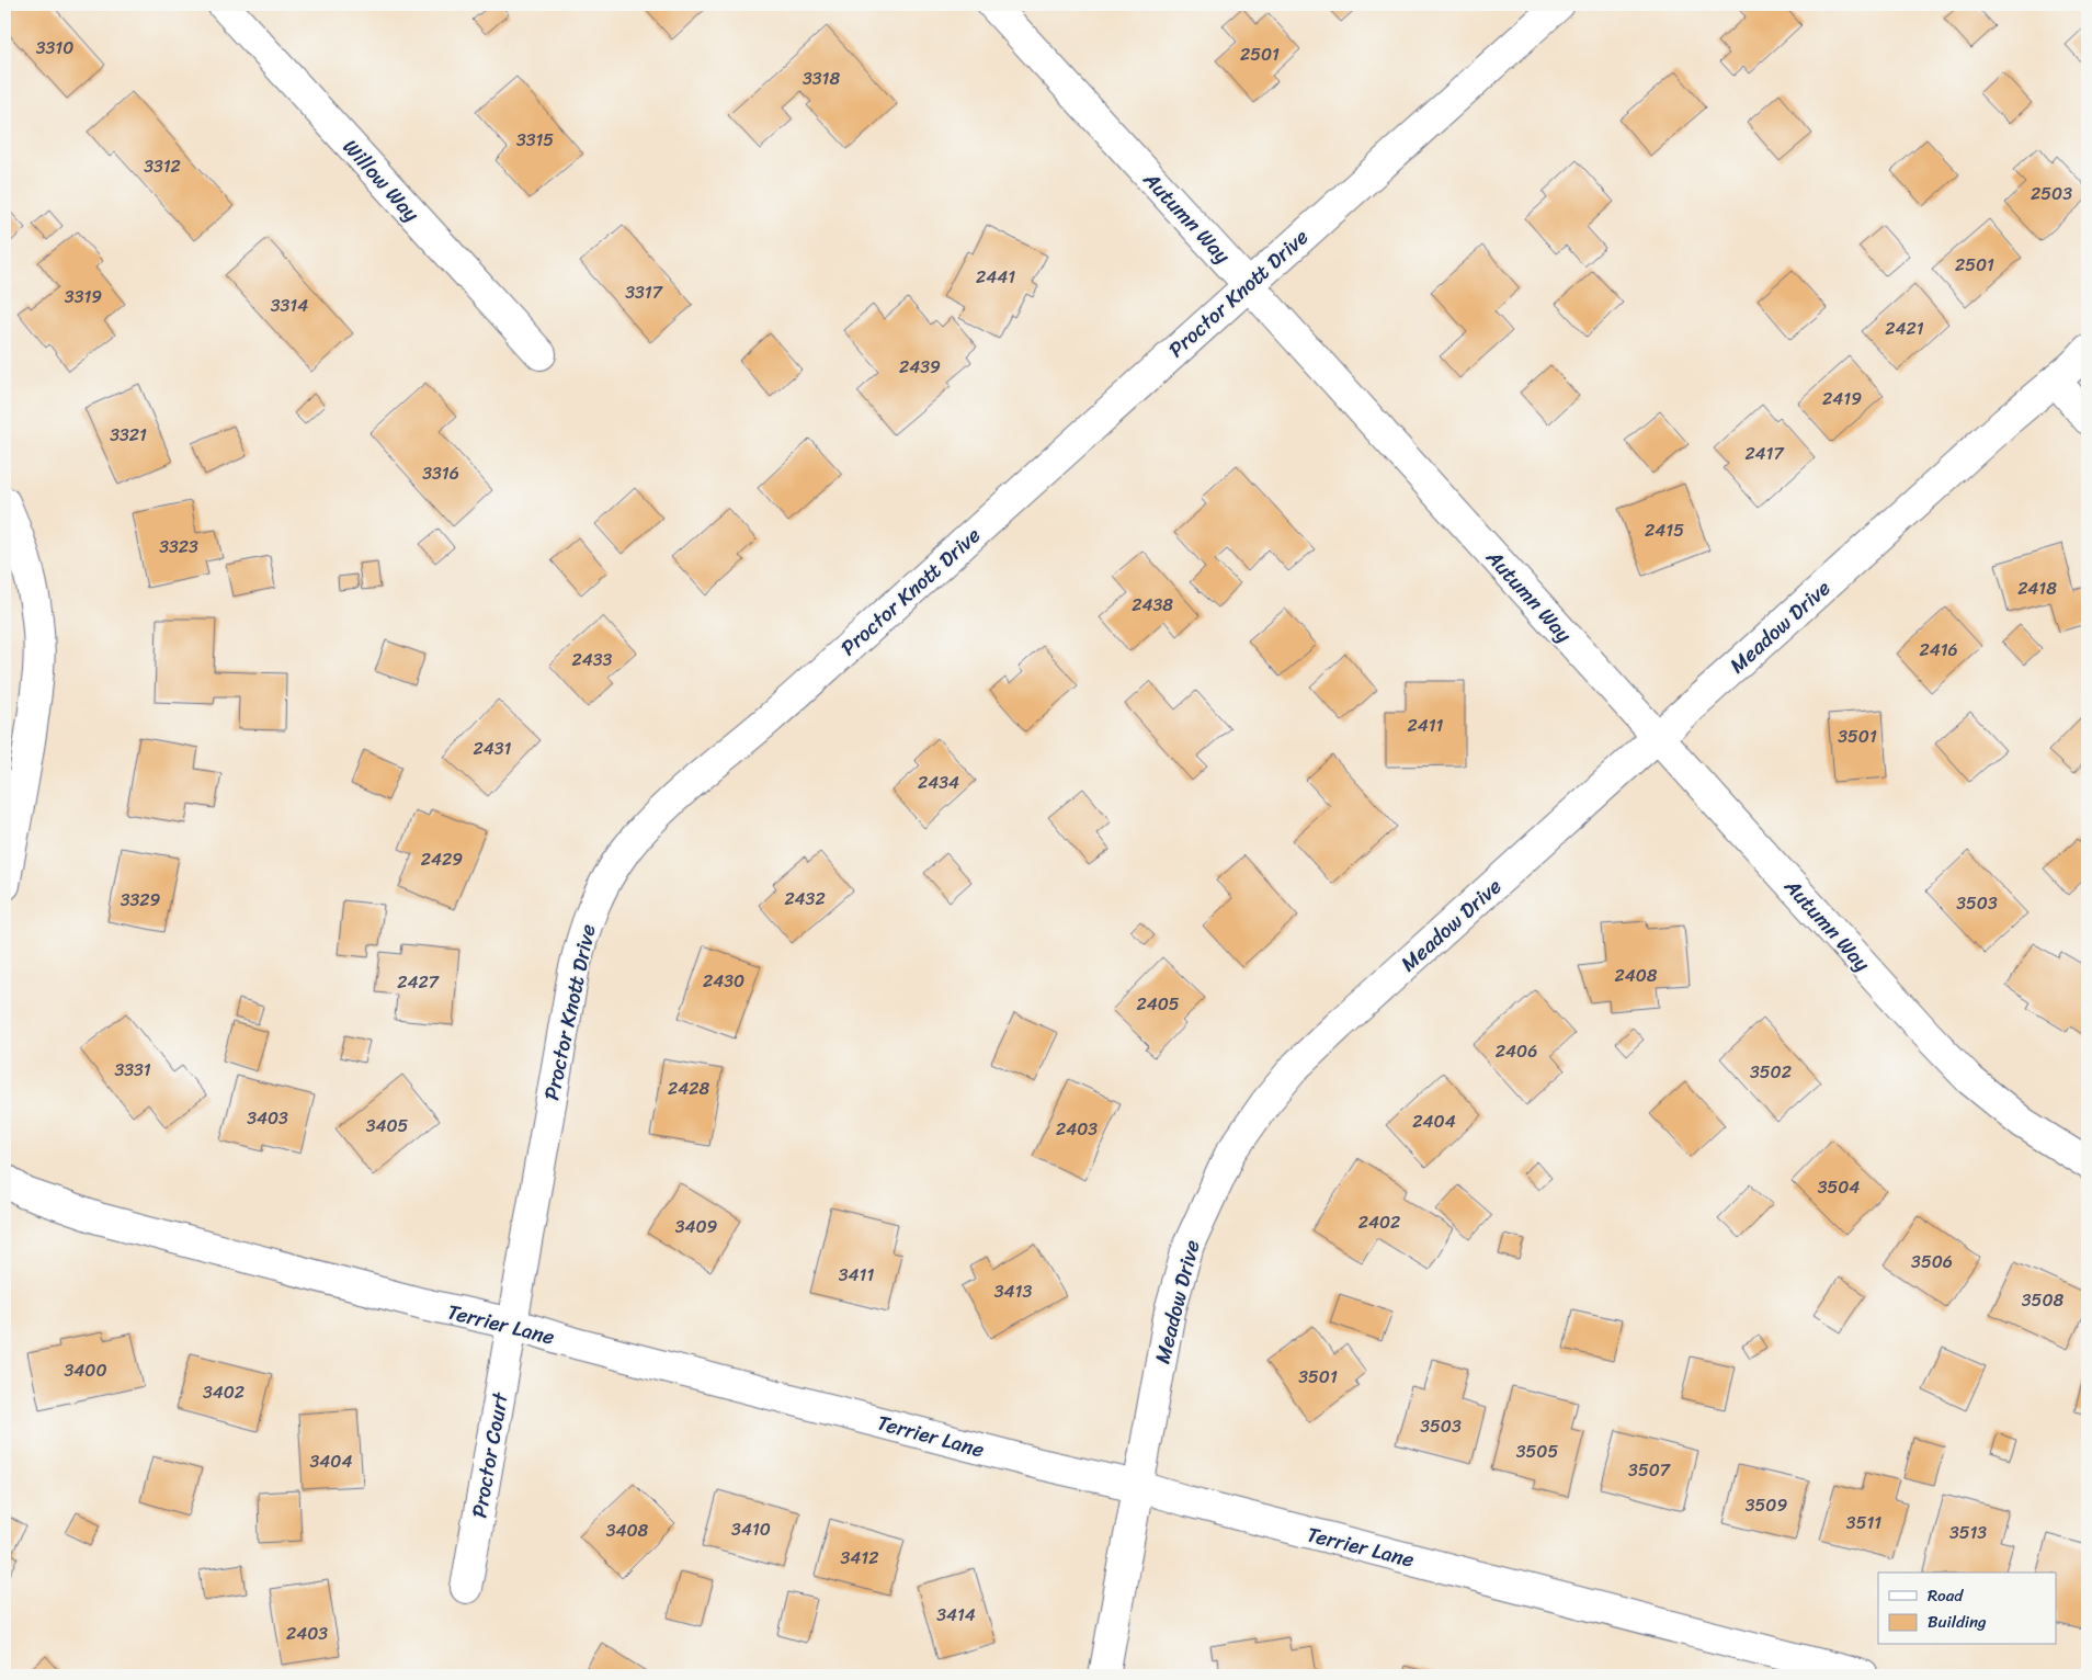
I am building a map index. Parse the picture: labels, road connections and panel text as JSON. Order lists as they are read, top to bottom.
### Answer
{
  "streets": {
    "street": [
      "Willow Way",
      "Autumn Way",
      "Proctor Knott Drive",
      "Meadow Drive",
      "Terrier Lane",
      "Proctor Court"
    ]
  },
  "crossings": [
    ["Autumn Way", "Proctor Knott Drive"],
    ["Autumn Way", "Meadow Drive"],
    ["Proctor Knott Drive", "Terrier Lane"],
    ["Proctor Knott Drive", "Proctor Court"],
    ["Meadow Drive", "Terrier Lane"],
    ["Terrier Lane", "Proctor Court"]
  ],
  "house_numbers": [
    "3310",
    "2501",
    "3318",
    "3315",
    "3312",
    "2503",
    "2501",
    "2441",
    "3317",
    "3319",
    "3314",
    "2421",
    "2439",
    "2419",
    "3321",
    "2417",
    "3316",
    "2415",
    "3323",
    "2418",
    "2438",
    "2416",
    "2433",
    "2411",
    "3501",
    "2431",
    "2434",
    "2429",
    "2432",
    "3329",
    "3503",
    "2408",
    "2430",
    "2427",
    "2405",
    "2406",
    "3331",
    "3502",
    "2428",
    "3403",
    "2404",
    "3405",
    "2403",
    "3504",
    "2402",
    "3409",
    "3506",
    "3411",
    "3413",
    "3508",
    "3400",
    "3501",
    "3402",
    "3503",
    "3505",
    "3404",
    "3507",
    "3509",
    "3511",
    "3410",
    "3408",
    "3513",
    "3412",
    "3414",
    "2403"
  ],
  "legend": ["Road", "Building"]
}
